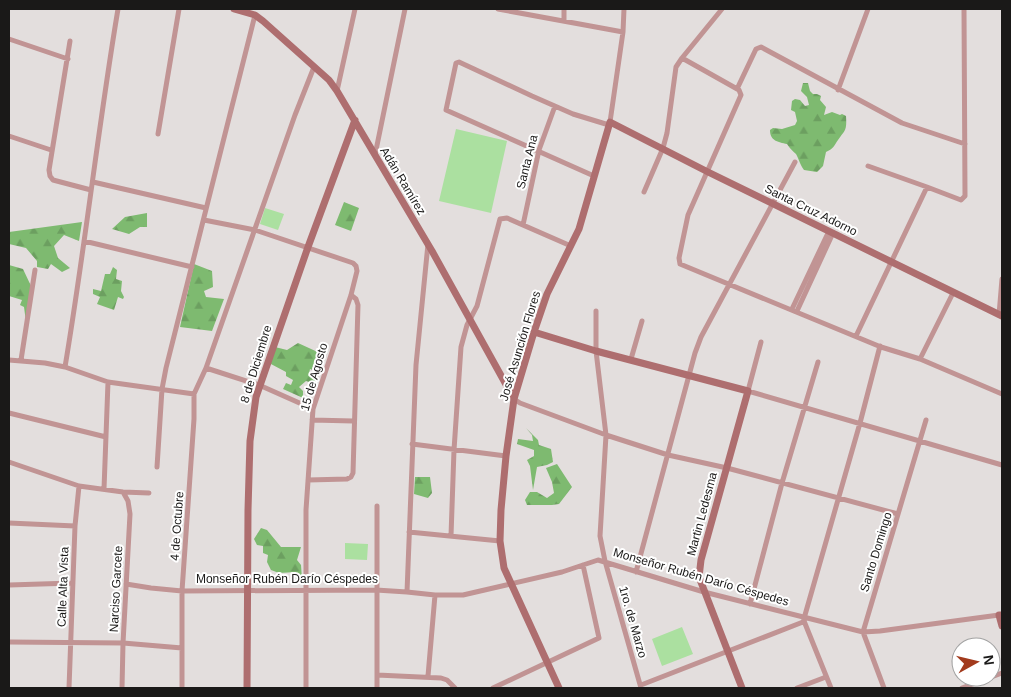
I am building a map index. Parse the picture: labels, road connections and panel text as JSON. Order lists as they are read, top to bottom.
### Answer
{
  "streets": {
    "street": [
      "Santa Ana",
      "Adán Ramírez",
      "Santa Cruz Adorno",
      "José Asunción Flores",
      "8 de Diciembre",
      "15 de Agosto",
      "Martin Ledesma",
      "4 de Octubre",
      "Santo Domingo",
      "Monseñor Rubén Darío Céspedes",
      "Calle Alta Vista",
      "Narciso Garcete",
      "1ro. de Marzo"
    ]
  },
  "crossings": [
    ["Adán Ramírez", "José Asunción Flores"],
    ["Adán Ramírez", "8 de Diciembre"],
    ["Adán Ramírez", "4 de Octubre"],
    ["Santa Cruz Adorno", "José Asunción Flores"],
    ["José Asunción Flores", "Monseñor Rubén Darío Céspedes"],
    ["8 de Diciembre", "15 de Agosto"],
    ["8 de Diciembre", "Monseñor Rubén Darío Céspedes"],
    ["15 de Agosto", "4 de Octubre"],
    ["15 de Agosto", "Monseñor Rubén Darío Céspedes"],
    ["Martin Ledesma", "Monseñor Rubén Darío Céspedes"],
    ["4 de Octubre", "Monseñor Rubén Darío Céspedes"],
    ["Santo Domingo", "Monseñor Rubén Darío Céspedes"],
    ["Monseñor Rubén Darío Céspedes", "Narciso Garcete"],
    ["Monseñor Rubén Darío Céspedes", "1ro. de Marzo"]
  ],
  "north": "right"
}
